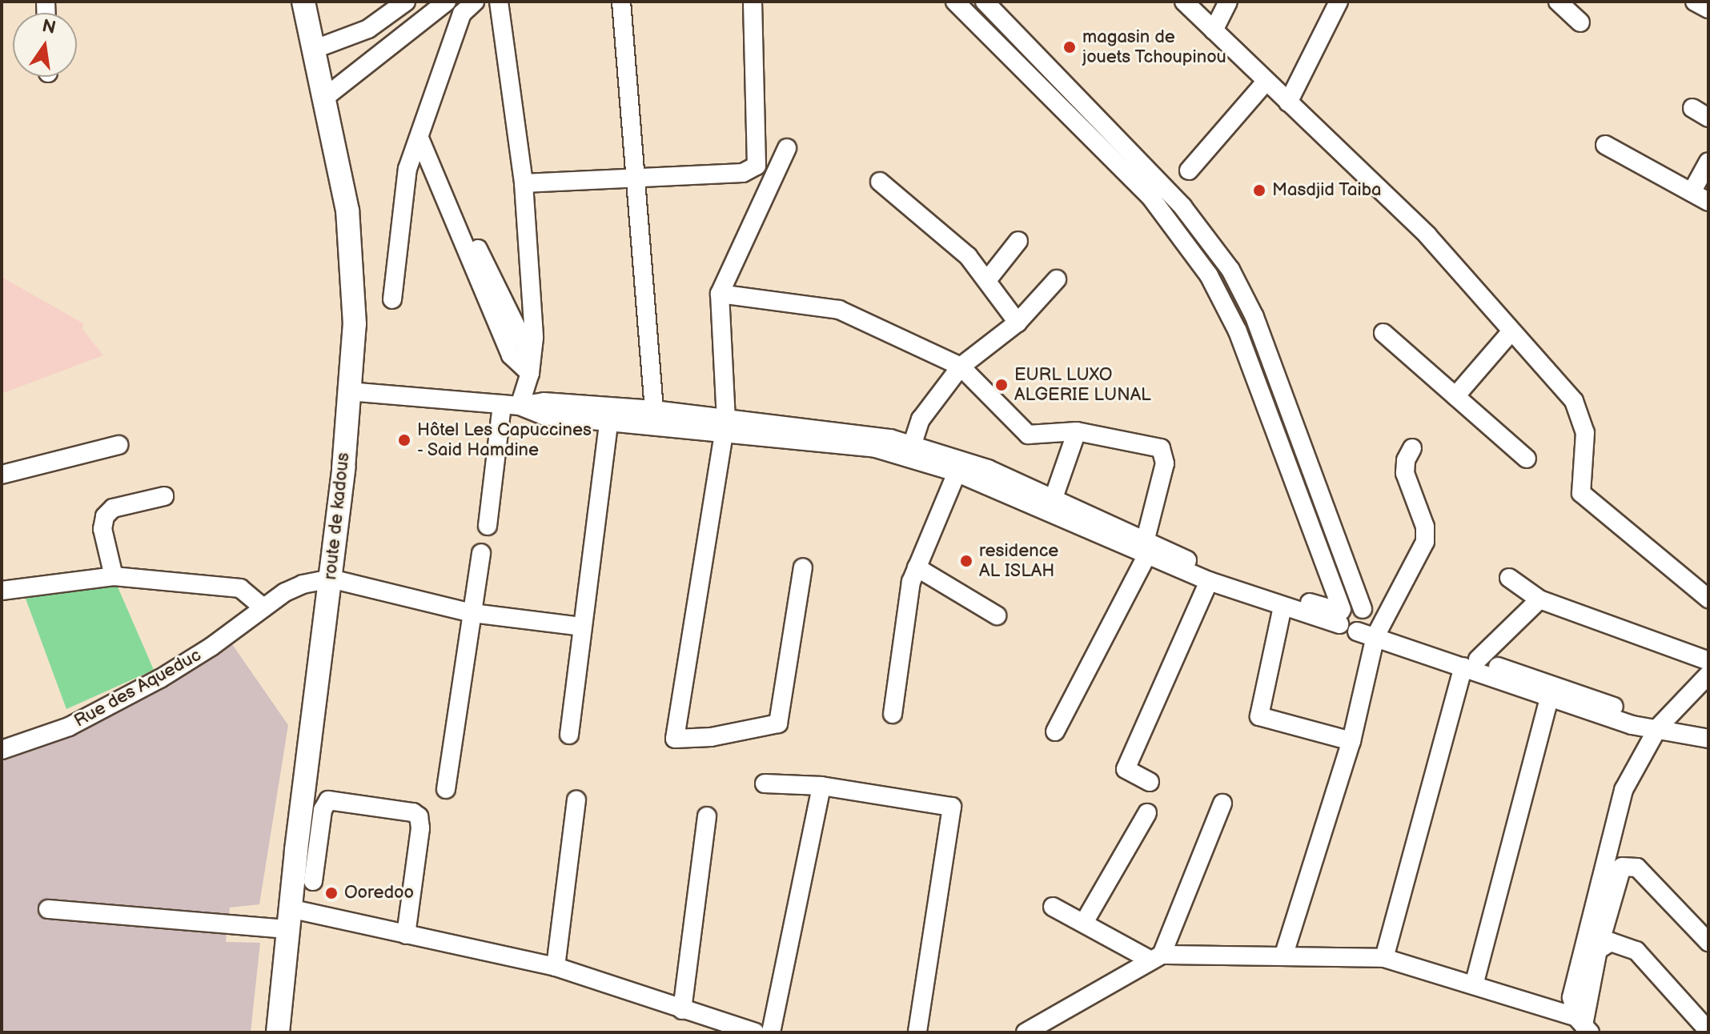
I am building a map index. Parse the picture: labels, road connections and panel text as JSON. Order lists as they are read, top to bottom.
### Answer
{
  "streets": {
    "main road": ["route de kadous"],
    "street": ["Rue des Aqueduc"]
  },
  "crossings": [
    ["route de kadous", "Rue des Aqueduc"]
  ],
  "places": [
    "magasin de jouets Tchoupinou",
    "Masdjid Taiba",
    "EURL LUXO ALGERIE LUNAL",
    "Hôtel Les Capuccines - Said Hamdine",
    "residence AL ISLAH",
    "Ooredoo"
  ],
  "north": "top"
}
